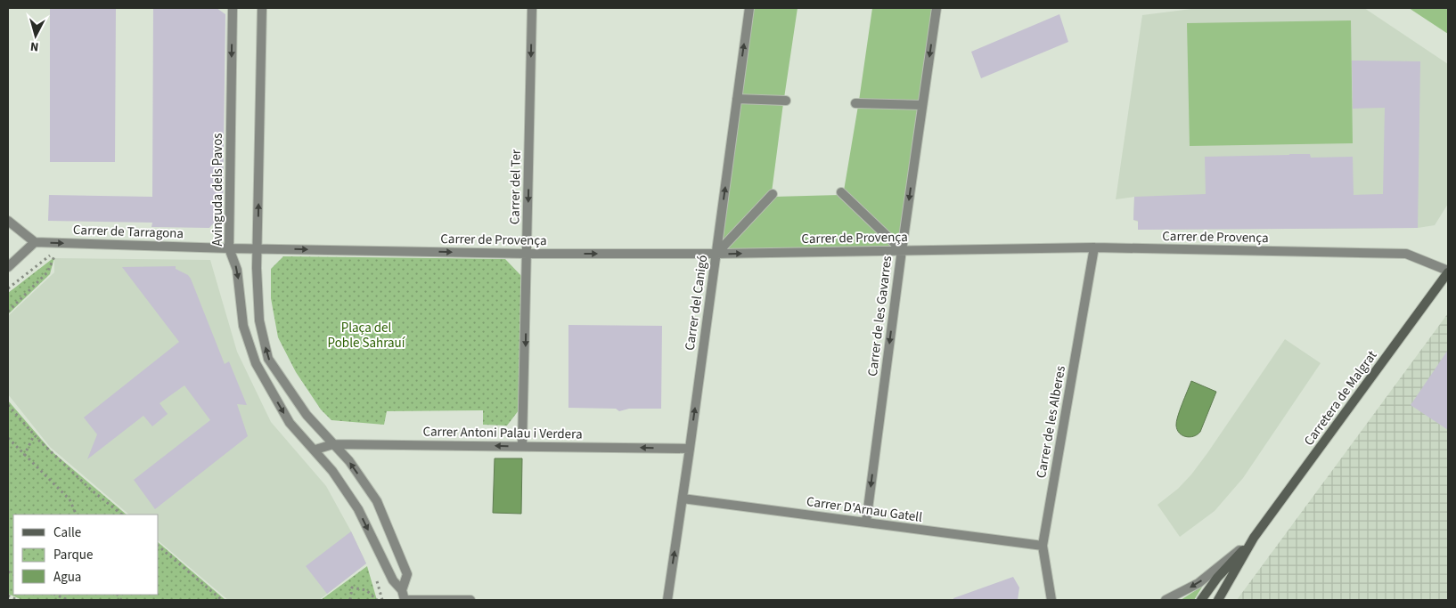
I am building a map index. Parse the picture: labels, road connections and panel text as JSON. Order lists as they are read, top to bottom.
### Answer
{
  "streets": {
    "street": [
      "Carrer del Ter",
      "Avinguda dels Pavos",
      "Carrer de Tarragona",
      "Carrer de Provença",
      "Carrer del Canigó",
      "Carrer de les Gavarres",
      "Carretera de Malgrat",
      "Carrer de les Alberes",
      "Carrer Antoni Palau i Verdera",
      "Carrer D'Arnau Gatell"
    ]
  },
  "crossings": [
    ["Carrer del Ter", "Carrer de Provença"],
    ["Carrer del Ter", "Carrer Antoni Palau i Verdera"],
    ["Avinguda dels Pavos", "Carrer de Tarragona"],
    ["Avinguda dels Pavos", "Carrer Antoni Palau i Verdera"],
    ["Carrer de Tarragona", "Carrer de Provença"],
    ["Carrer de Provença", "Carrer del Canigó"],
    ["Carrer de Provença", "Carrer de les Gavarres"],
    ["Carrer de Provença", "Carretera de Malgrat"],
    ["Carrer de Provença", "Carrer de les Alberes"],
    ["Carrer del Canigó", "Carrer Antoni Palau i Verdera"],
    ["Carrer del Canigó", "Carrer D'Arnau Gatell"],
    ["Carrer de les Gavarres", "Carrer D'Arnau Gatell"],
    ["Carrer de les Alberes", "Carrer D'Arnau Gatell"]
  ],
  "one_way": [
    "Carrer del Ter",
    "Carrer de Tarragona",
    "Carrer de Provença",
    "Carrer del Canigó",
    "Carrer de les Gavarres",
    "Carrer Antoni Palau i Verdera"
  ],
  "parks": ["Plaça del Poble Sahrauí"],
  "legend": ["Calle", "Parque", "Agua"],
  "north": "bottom"
}
